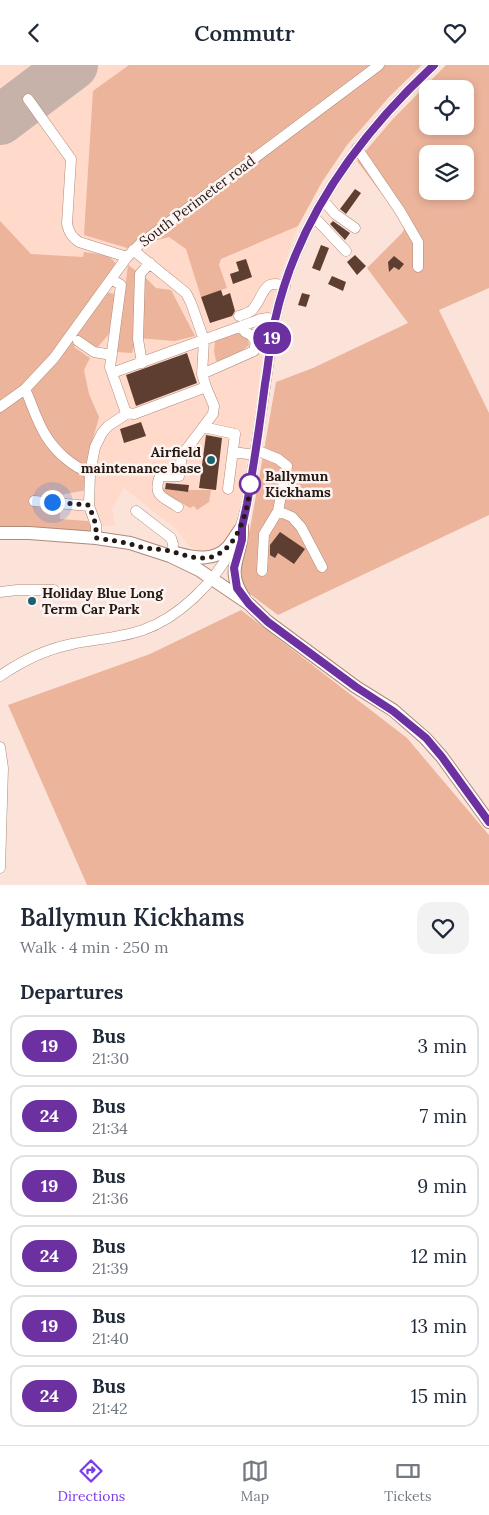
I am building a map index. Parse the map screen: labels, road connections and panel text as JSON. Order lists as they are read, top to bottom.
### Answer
{
  "streets": {
    "street": ["South Perimeter road"]
  },
  "places": ["Airfield maintenance base", "Ballymun Kickhams", "Holiday Blue Long Term Car Park"],
  "lines": ["bus line 19"],
  "page": {
    "header": "Commutr",
    "on_map": "19",
    "heading": [
      ["Ballymun Kickhams", "Walk · 4 min · 250 m"],
      "Departures"
    ],
    "list": [
      {
        "mark": "19",
        "name": "Bus",
        "note": "21:30",
        "value": "3 min"
      },
      {
        "mark": "24",
        "name": "Bus",
        "note": "21:34",
        "value": "7 min"
      },
      {
        "mark": "19",
        "name": "Bus",
        "note": "21:36",
        "value": "9 min"
      },
      {
        "mark": "24",
        "name": "Bus",
        "note": "21:39",
        "value": "12 min"
      },
      {
        "mark": "19",
        "name": "Bus",
        "note": "21:40",
        "value": "13 min"
      },
      {
        "mark": "24",
        "name": "Bus",
        "note": "21:42",
        "value": "15 min"
      }
    ],
    "tabs": ["Directions", "Map", "Tickets"]
  }
}
